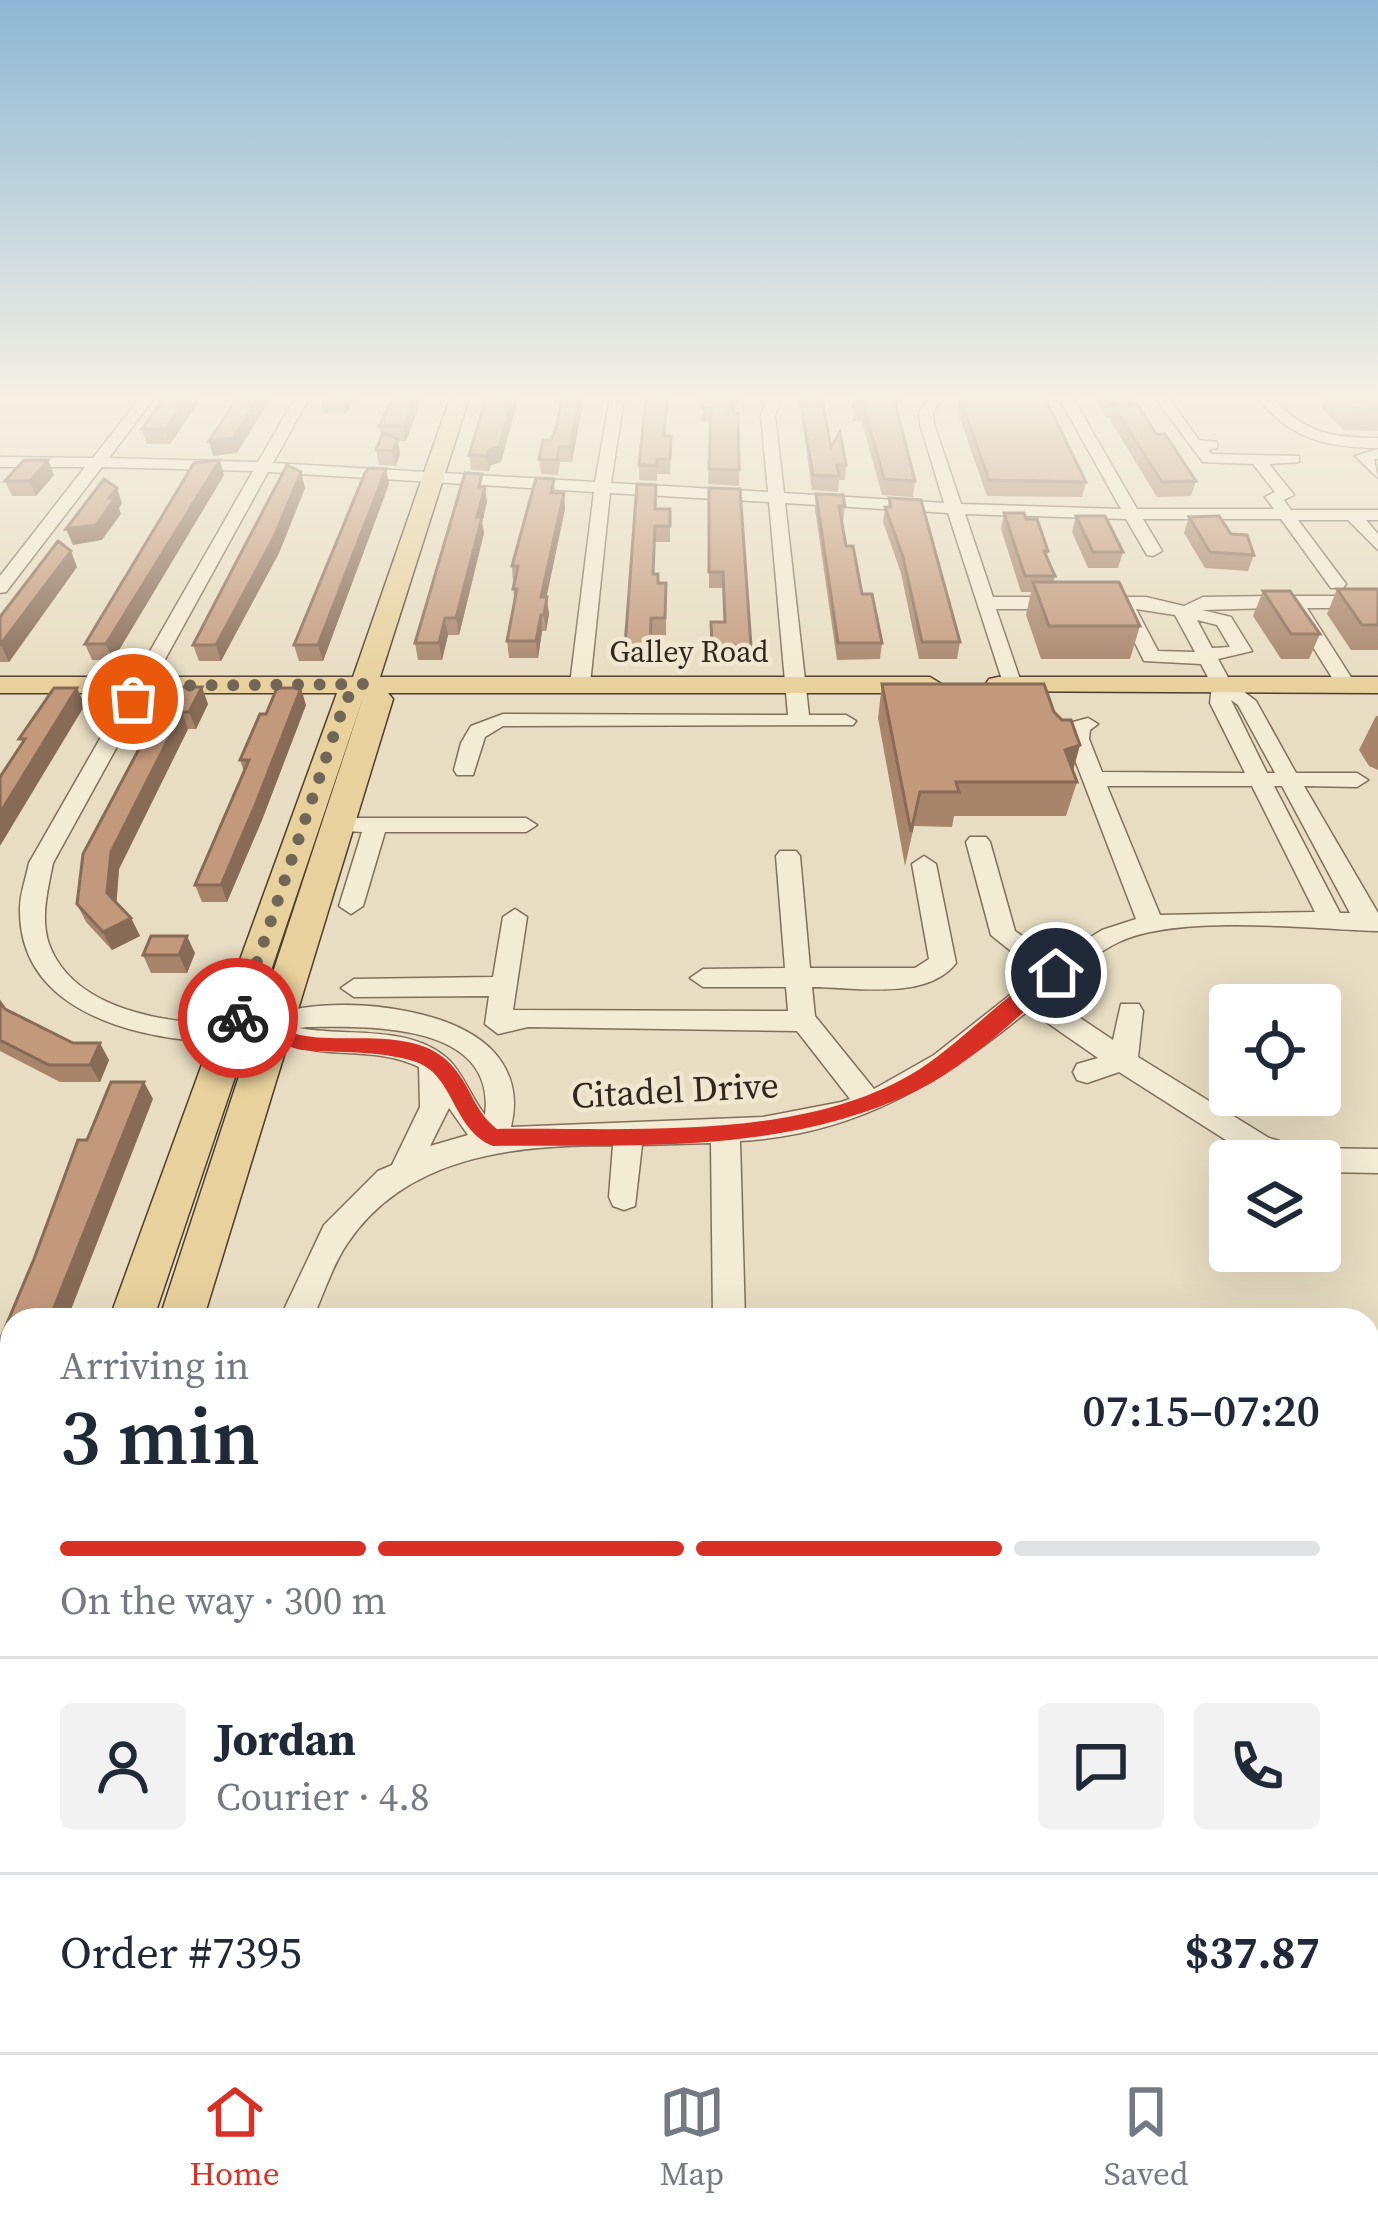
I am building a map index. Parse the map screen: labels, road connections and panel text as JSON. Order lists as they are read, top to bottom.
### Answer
{
  "streets": {
    "main road": ["Galley Road"],
    "street": ["Citadel Drive"]
  },
  "page": {
    "heading": ["3 min", "Arriving in", "07:15–07:20"],
    "panel": [
      "Jordan",
      "Courier · 4.8",
      "Order #7395",
      "$37.87"
    ],
    "bar": "On the way · 300 m",
    "tabs": ["Home", "Map", "Saved"]
  }
}
